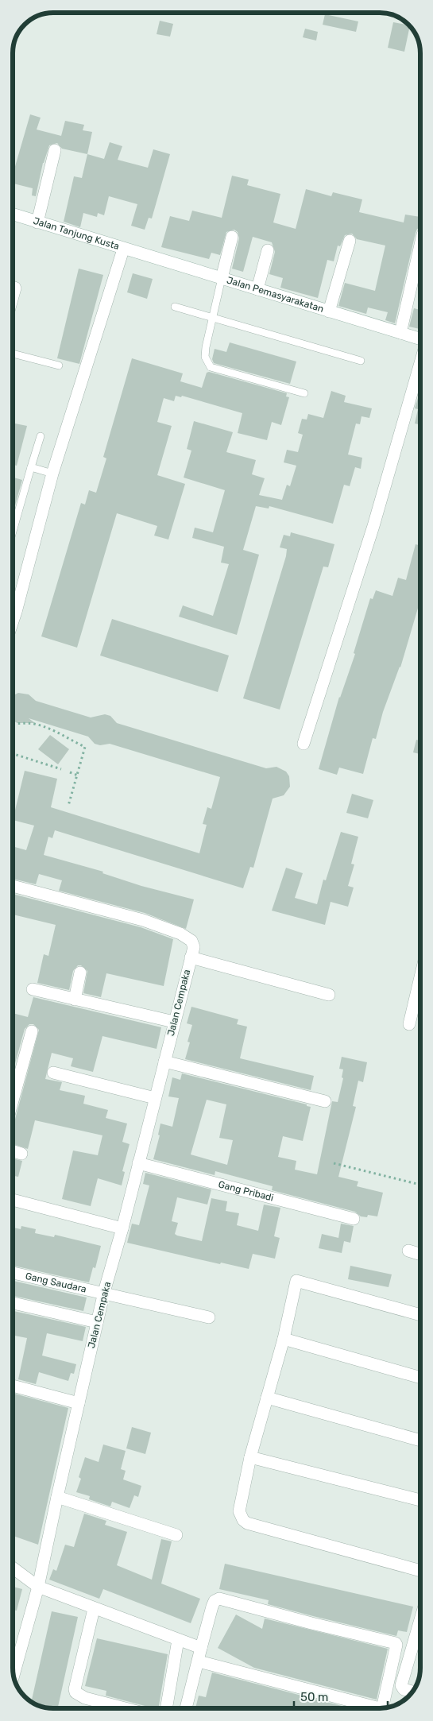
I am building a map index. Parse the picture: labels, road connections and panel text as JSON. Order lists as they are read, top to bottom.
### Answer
{
  "streets": {
    "street": [
      "Jalan Tanjung Kusta",
      "Jalan Pemasyarakatan",
      "Jalan Cempaka",
      "Gang Pribadi",
      "Gang Saudara"
    ]
  },
  "crossings": [
    ["Jalan Tanjung Kusta", "Jalan Pemasyarakatan"],
    ["Jalan Cempaka", "Gang Pribadi"],
    ["Jalan Cempaka", "Gang Saudara"]
  ],
  "scale_bar": "50 m"
}
